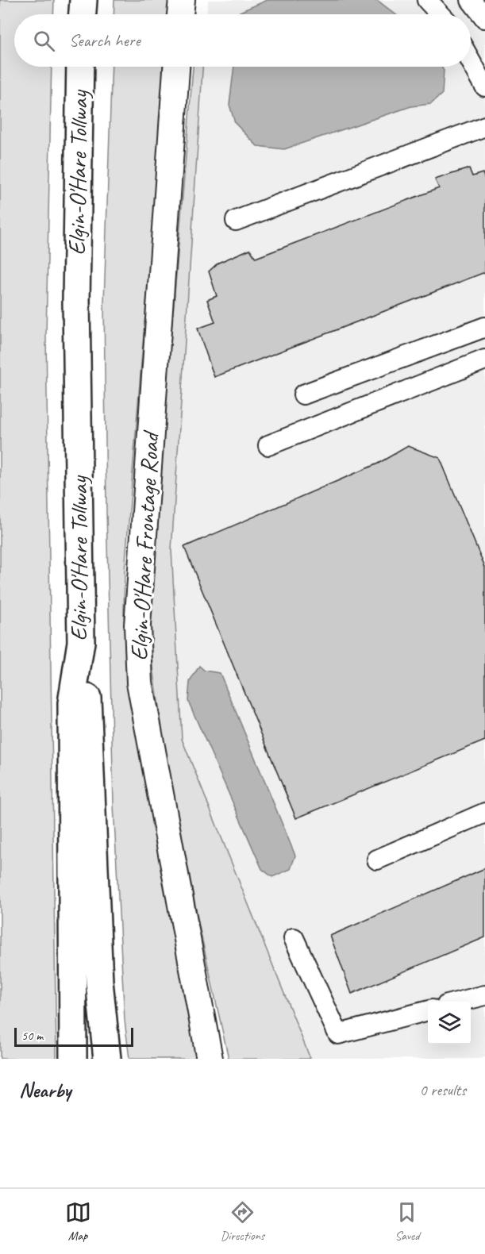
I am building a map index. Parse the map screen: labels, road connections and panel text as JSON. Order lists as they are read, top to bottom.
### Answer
{
  "streets": {
    "highway": ["Elgin-O'Hare Tollway"],
    "main road": ["Elgin-O'Hare Frontage Road"]
  },
  "scale_bar": "50 m",
  "page": {
    "search": "Search here",
    "scale": "50 m",
    "heading": ["Nearby", "0 results"],
    "nav": ["Map", "Directions", "Saved"]
  }
}
